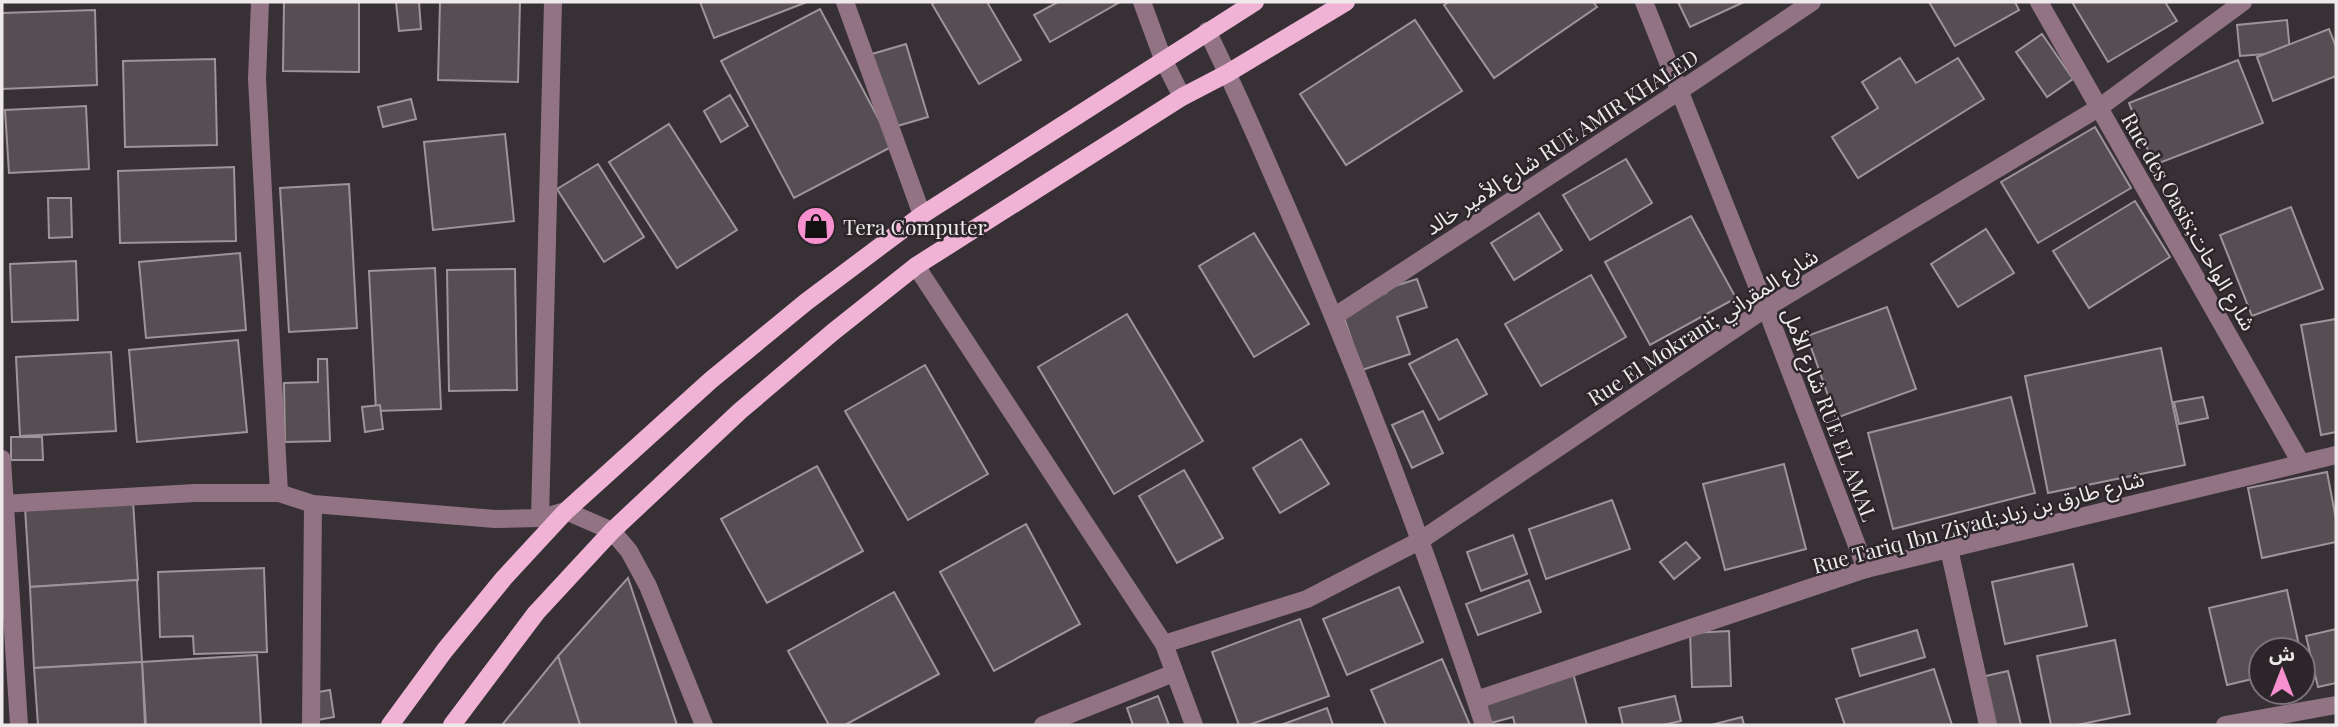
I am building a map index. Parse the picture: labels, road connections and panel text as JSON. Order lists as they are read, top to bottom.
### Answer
{
  "streets": {
    "street": [
      "شارع الأمير خالد RUE AMIR KHALED",
      "Rue des Oasis;شارع الواحات",
      "Rue El Mokrani; شارع المقراني",
      "شارع الأمل RUE EL AMAL",
      "Rue Tariq Ibn Ziyad;شارع طارق بن زياد"
    ]
  },
  "crossings": [
    ["شارع الأمير خالد RUE AMIR KHALED", "شارع الأمل RUE EL AMAL"],
    ["Rue des Oasis;شارع الواحات", "Rue El Mokrani; شارع المقراني"],
    ["Rue des Oasis;شارع الواحات", "Rue Tariq Ibn Ziyad;شارع طارق بن زياد"],
    ["Rue El Mokrani; شارع المقراني", "شارع الأمل RUE EL AMAL"],
    ["شارع الأمل RUE EL AMAL", "Rue Tariq Ibn Ziyad;شارع طارق بن زياد"]
  ],
  "places": {
    "shop": ["Tera Computer"]
  },
  "north": "top"
}
